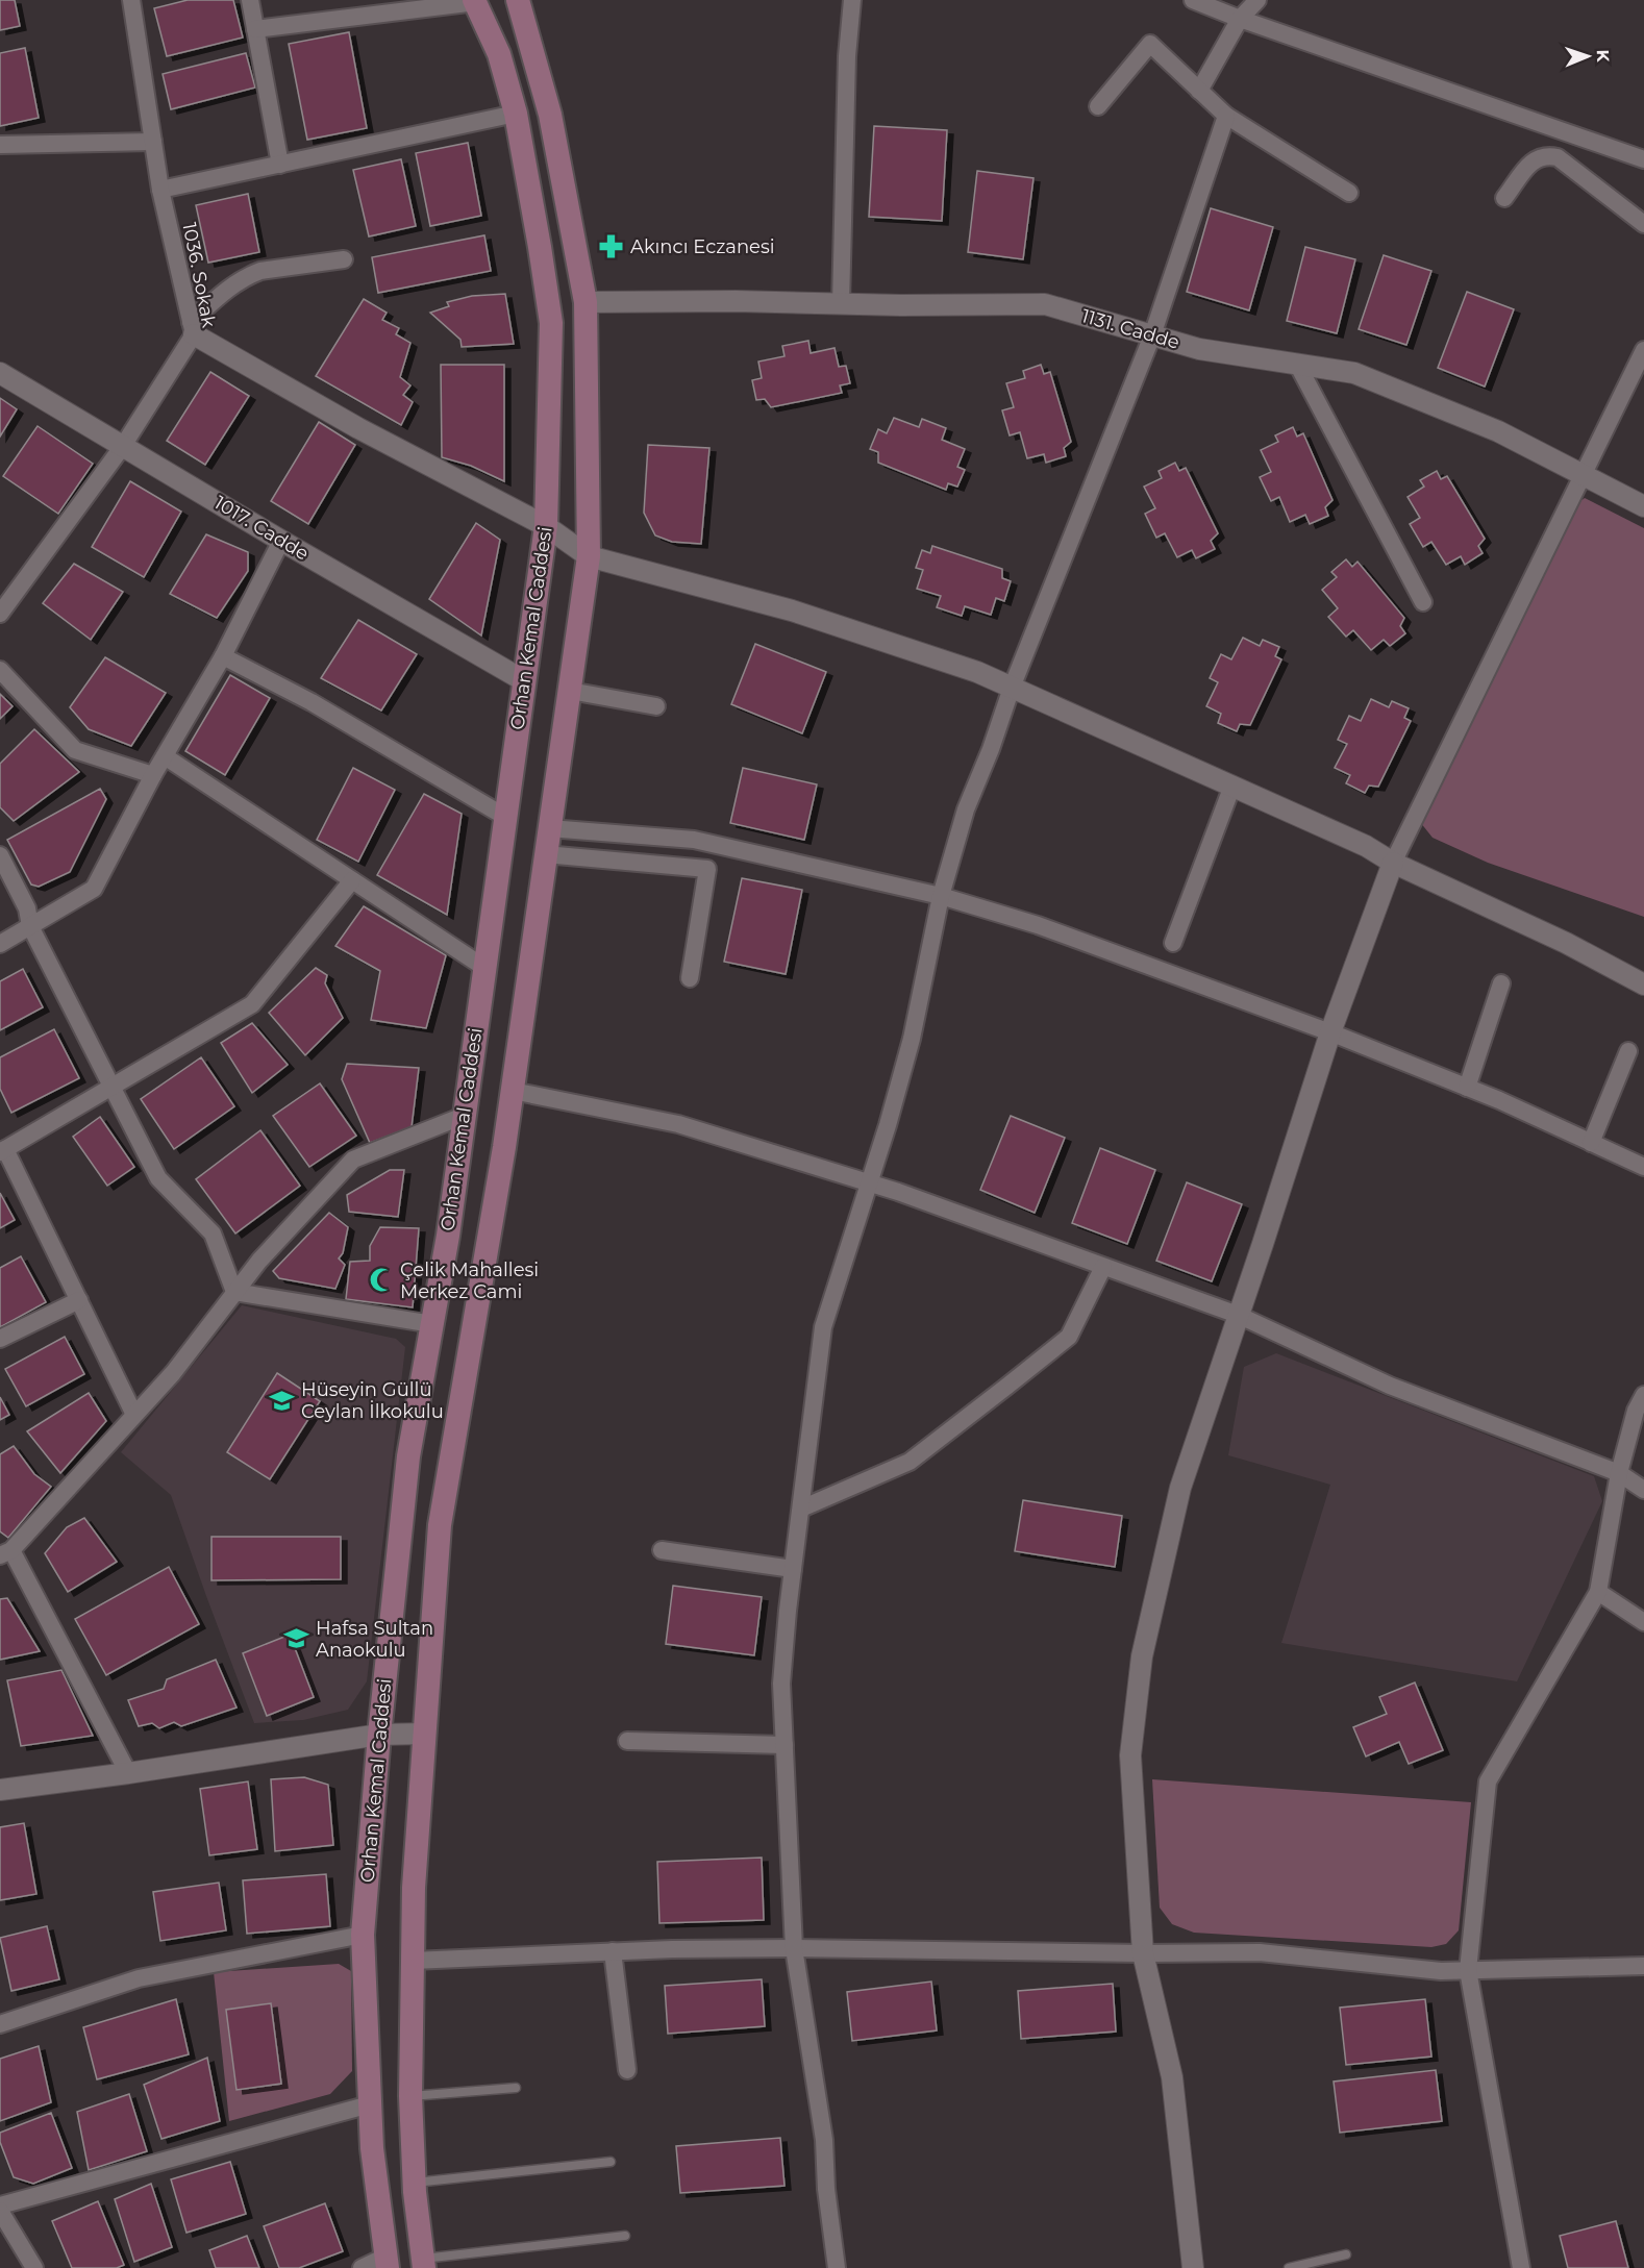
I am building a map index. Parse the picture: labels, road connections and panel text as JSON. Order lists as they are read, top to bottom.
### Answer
{
  "streets": {
    "main road": ["Orhan Kemal Caddesi"],
    "street": ["1036. Sokak", "1131. Cadde", "1017. Cadde"]
  },
  "crossings": [
    ["1036. Sokak", "1017. Cadde"],
    ["1017. Cadde", "Orhan Kemal Caddesi"]
  ],
  "places": {
    "pharmacy": ["Akıncı Eczanesi"],
    "mosque": ["Çelik Mahallesi Merkez Cami"],
    "school or university": ["Hüseyin Güllü Ceylan İlkokulu", "Hafsa Sultan Anaokulu"]
  },
  "north": "right"
}
